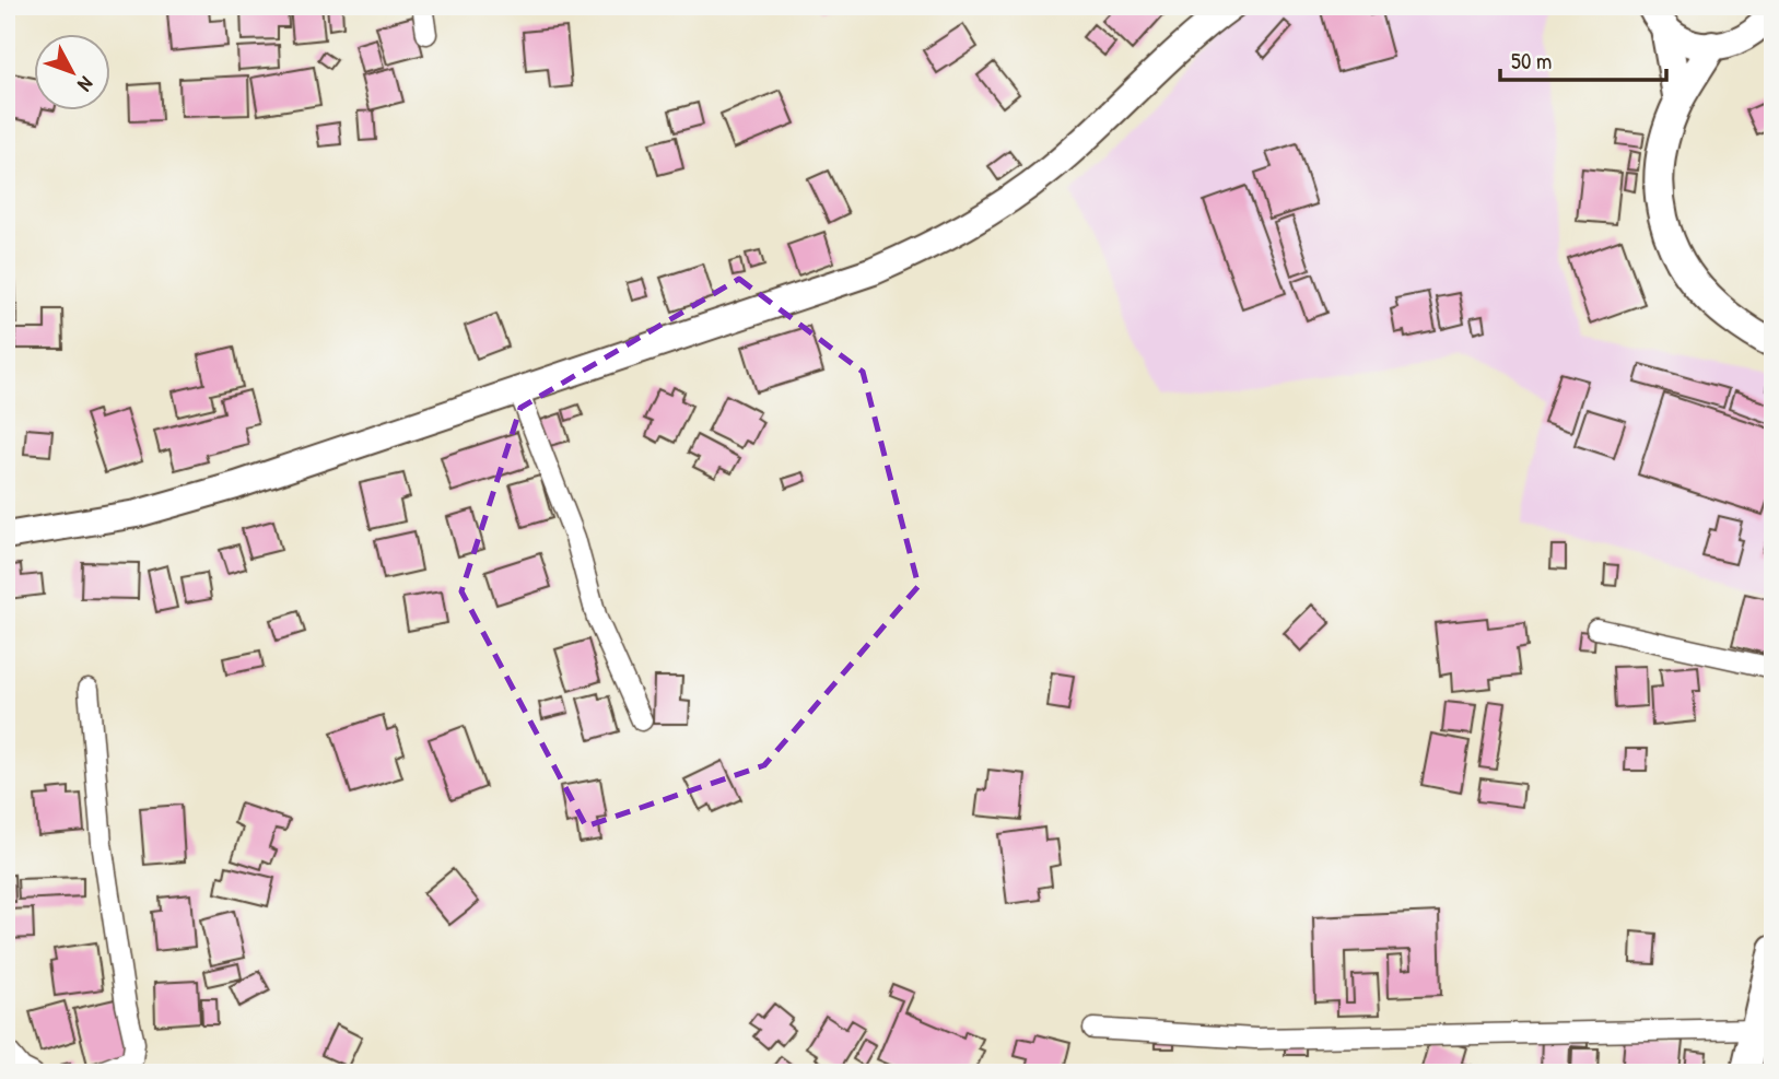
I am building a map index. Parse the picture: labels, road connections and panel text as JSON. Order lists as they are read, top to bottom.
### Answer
{
  "scale_bar": "50 m",
  "north": "bottom right"
}
